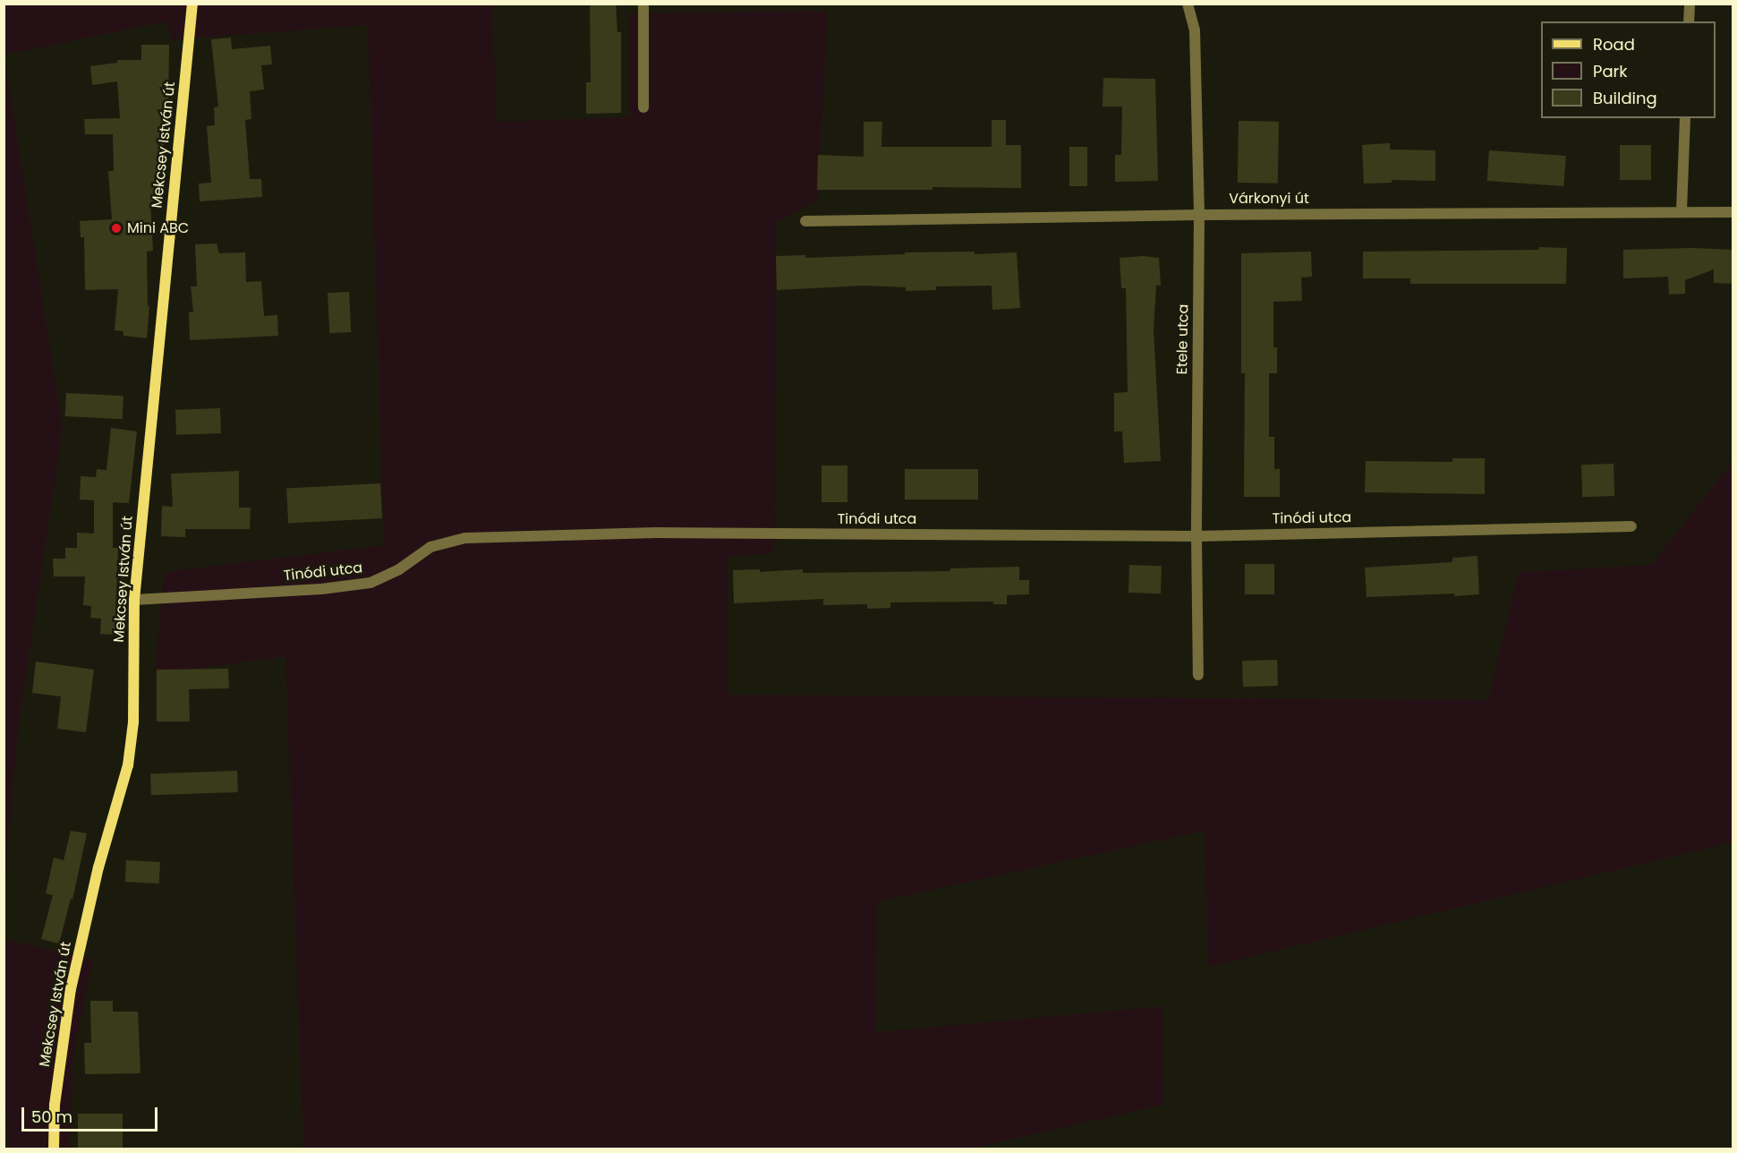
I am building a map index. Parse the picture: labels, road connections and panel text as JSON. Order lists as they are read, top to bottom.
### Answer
{
  "streets": {
    "street": [
      "Mekcsey István út",
      "Várkonyi út",
      "Etele utca",
      "Tinódi utca"
    ]
  },
  "crossings": [
    ["Mekcsey István út", "Tinódi utca"],
    ["Várkonyi út", "Etele utca"],
    ["Etele utca", "Tinódi utca"]
  ],
  "places": ["Mini ABC"],
  "legend": ["Road", "Park", "Building"],
  "scale_bar": "50 m"
}
